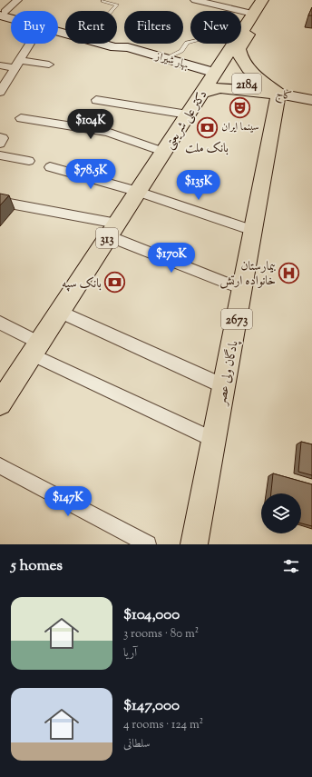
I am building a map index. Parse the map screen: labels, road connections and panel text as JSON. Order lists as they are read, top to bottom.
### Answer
{
  "streets": {
    "main road": [
      "بهار شیراز",
      "2184",
      "کاج",
      "دکتر علی شریعتی",
      "313",
      "2673",
      "پادگان ولی عصر"
    ]
  },
  "crossings": [
    ["بهار شیراز", "کاج"],
    ["بهار شیراز", "دکتر علی شریعتی"],
    ["کاج", "دکتر علی شریعتی"],
    ["کاج", "پادگان ولی عصر"]
  ],
  "places": {
    "theatre": ["سینما ایران"],
    "bank": ["بانک ملت", "بانک سپه"],
    "hospital": ["بیمارستان خانواده ارتش"]
  },
  "page": {
    "chip": [
      "Buy",
      "Rent",
      "Filters",
      "New"
    ],
    "price": [
      "$104K",
      "$78.5K",
      "$135K",
      "$170K",
      "$147K"
    ],
    "heading": "5 homes",
    "list": [
      {
        "name": "$104,000",
        "note": "3 rooms · 80 m² · آریا"
      },
      {
        "name": "$147,000",
        "note": "4 rooms · 124 m² · سلطانی"
      }
    ]
  }
}
